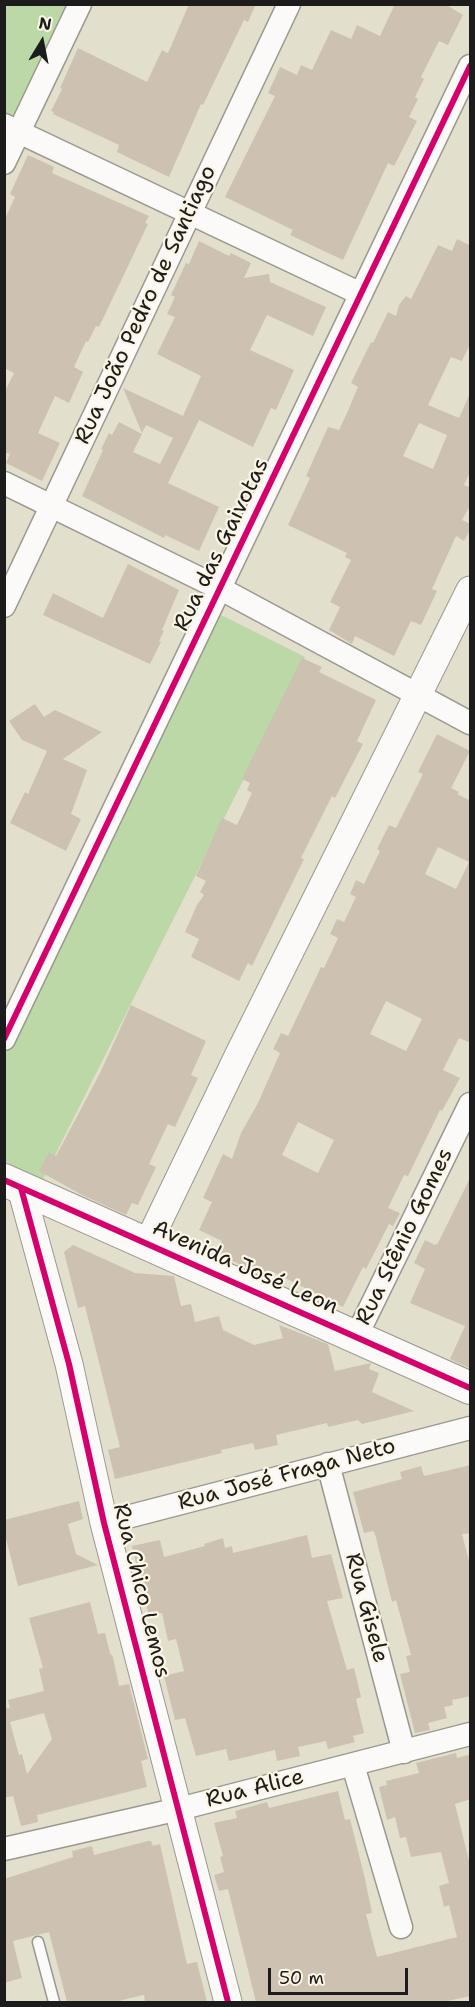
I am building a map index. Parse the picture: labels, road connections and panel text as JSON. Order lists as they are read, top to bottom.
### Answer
{
  "streets": {
    "main road": ["Avenida José Leon"],
    "street": [
      "Rua João Pedro de Santiago",
      "Rua das Gaivotas",
      "Rua Stênio Gomes",
      "Rua José Fraga Neto",
      "Rua Chico Lemos",
      "Rua Gisele",
      "Rua Alice"
    ]
  },
  "crossings": [
    ["Rua Stênio Gomes", "Avenida José Leon"],
    ["Avenida José Leon", "Rua Chico Lemos"],
    ["Rua José Fraga Neto", "Rua Chico Lemos"],
    ["Rua José Fraga Neto", "Rua Gisele"],
    ["Rua Chico Lemos", "Rua Alice"],
    ["Rua Gisele", "Rua Alice"]
  ],
  "scale_bar": "50 m",
  "north": "top"
}
